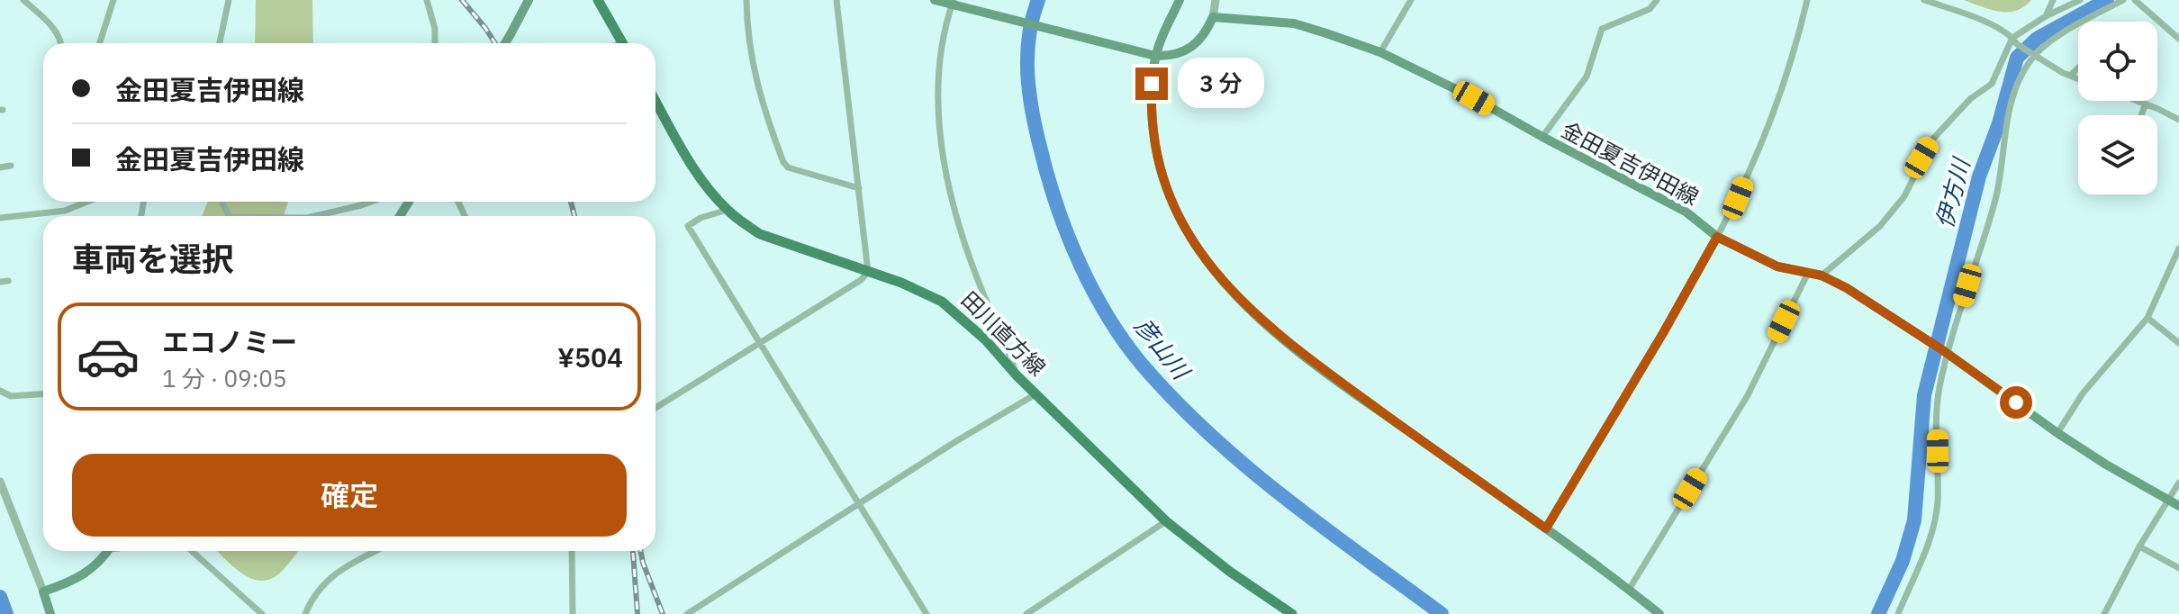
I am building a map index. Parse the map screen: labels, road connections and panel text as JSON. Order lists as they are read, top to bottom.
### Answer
{
  "streets": {
    "main road": ["金田夏吉伊田線", "田川直方線"]
  },
  "water": ["伊方川", "彦山川"],
  "page": {
    "banner": ["金田夏吉伊田線", "金田夏吉伊田線"],
    "bubble": "3 分",
    "heading": "車両を選択",
    "list": [
      {
        "name": "エコノミー",
        "note": "1 分 · 09:05",
        "value": "¥504"
      }
    ],
    "buttons": "確定"
  }
}
